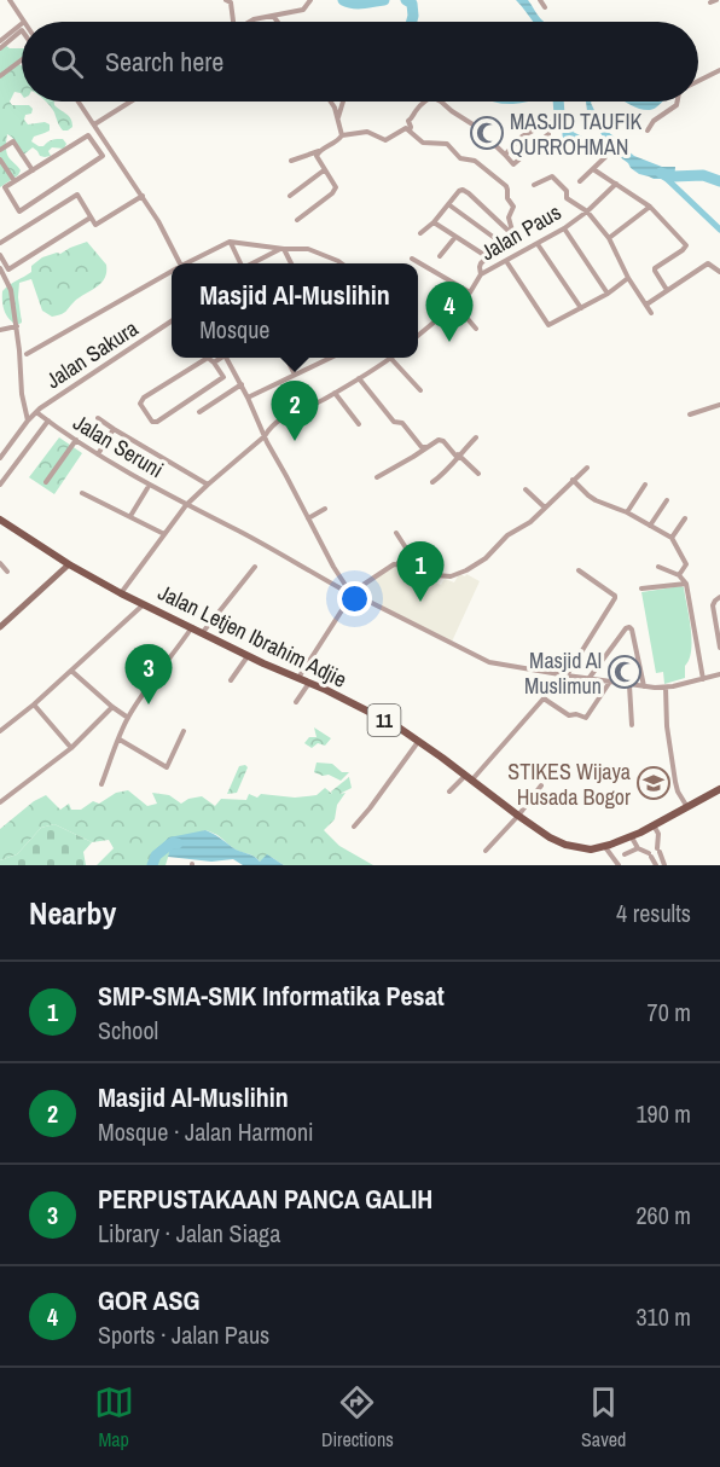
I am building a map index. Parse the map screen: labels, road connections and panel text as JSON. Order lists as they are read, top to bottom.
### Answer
{
  "streets": {
    "main road": ["Jalan Letjen Ibrahim Adjie", "11"],
    "street": ["Jalan Paus", "Jalan Sakura", "Jalan Seruni"]
  },
  "crossings": [
    ["Jalan Sakura", "Jalan Seruni"],
    ["Jalan Letjen Ibrahim Adjie", "11"]
  ],
  "places": {
    "mosque": ["MASJID TAUFIK QURROHMAN", "Masjid Al Muslimun"],
    "school or university": ["STIKES Wijaya Husada Bogor"]
  },
  "page": {
    "search": "Search here",
    "popup": ["Masjid Al-Muslihin", "Mosque"],
    "pins": [
      "4",
      "2",
      "1",
      "3"
    ],
    "heading": ["Nearby", "4 results"],
    "list": [
      {
        "mark": "1",
        "name": "SMP-SMA-SMK Informatika Pesat",
        "note": "School",
        "value": "70 m"
      },
      {
        "mark": "2",
        "name": "Masjid Al-Muslihin",
        "note": "Mosque · Jalan Harmoni",
        "value": "190 m"
      },
      {
        "mark": "3",
        "name": "PERPUSTAKAAN PANCA GALIH",
        "note": "Library · Jalan Siaga",
        "value": "260 m"
      },
      {
        "mark": "4",
        "name": "GOR ASG",
        "note": "Sports · Jalan Paus",
        "value": "310 m"
      }
    ],
    "nav": ["Map", "Directions", "Saved"]
  }
}
